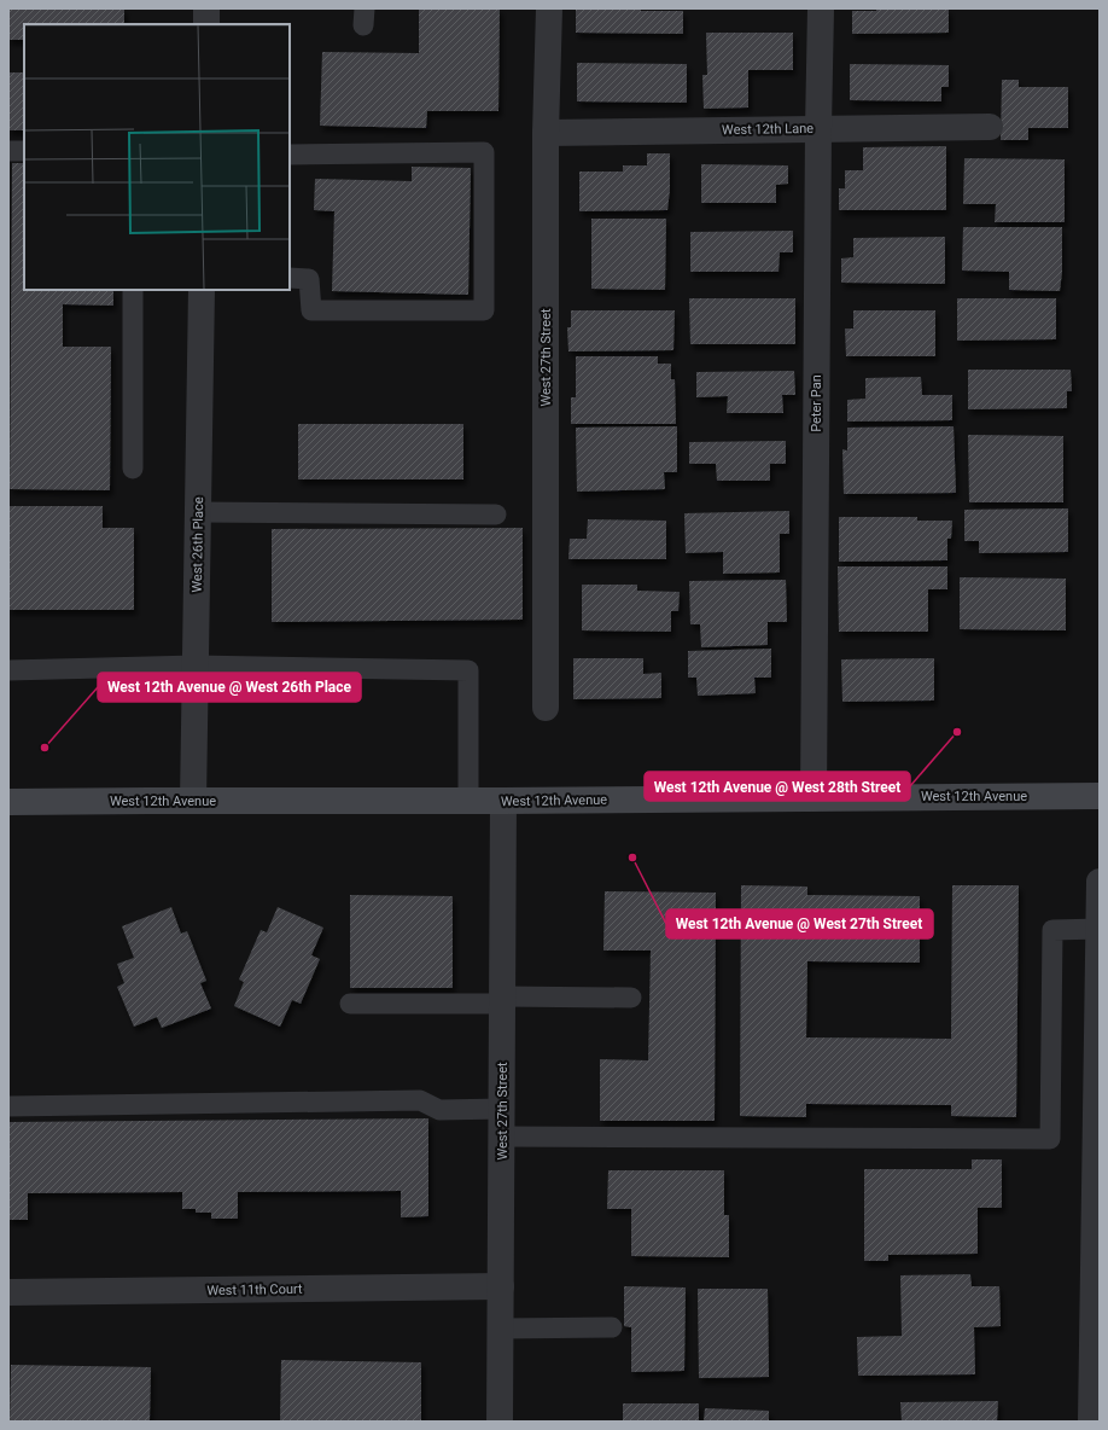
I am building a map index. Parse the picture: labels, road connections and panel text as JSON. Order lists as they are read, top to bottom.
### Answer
{
  "streets": {
    "main road": ["West 12th Avenue"],
    "street": [
      "West 12th Lane",
      "West 27th Street",
      "Peter Pan",
      "West 26th Place",
      "West 11th Court"
    ]
  },
  "crossings": [
    ["West 12th Lane", "West 27th Street"],
    ["West 12th Lane", "Peter Pan"],
    ["West 27th Street", "West 12th Avenue"],
    ["West 27th Street", "West 11th Court"],
    ["Peter Pan", "West 12th Avenue"],
    ["West 26th Place", "West 12th Avenue"]
  ],
  "places": ["West 12th Avenue @ West 28th Street", "West 12th Avenue @ West 26th Place", "West 12th Avenue @ West 27th Street"]
}
